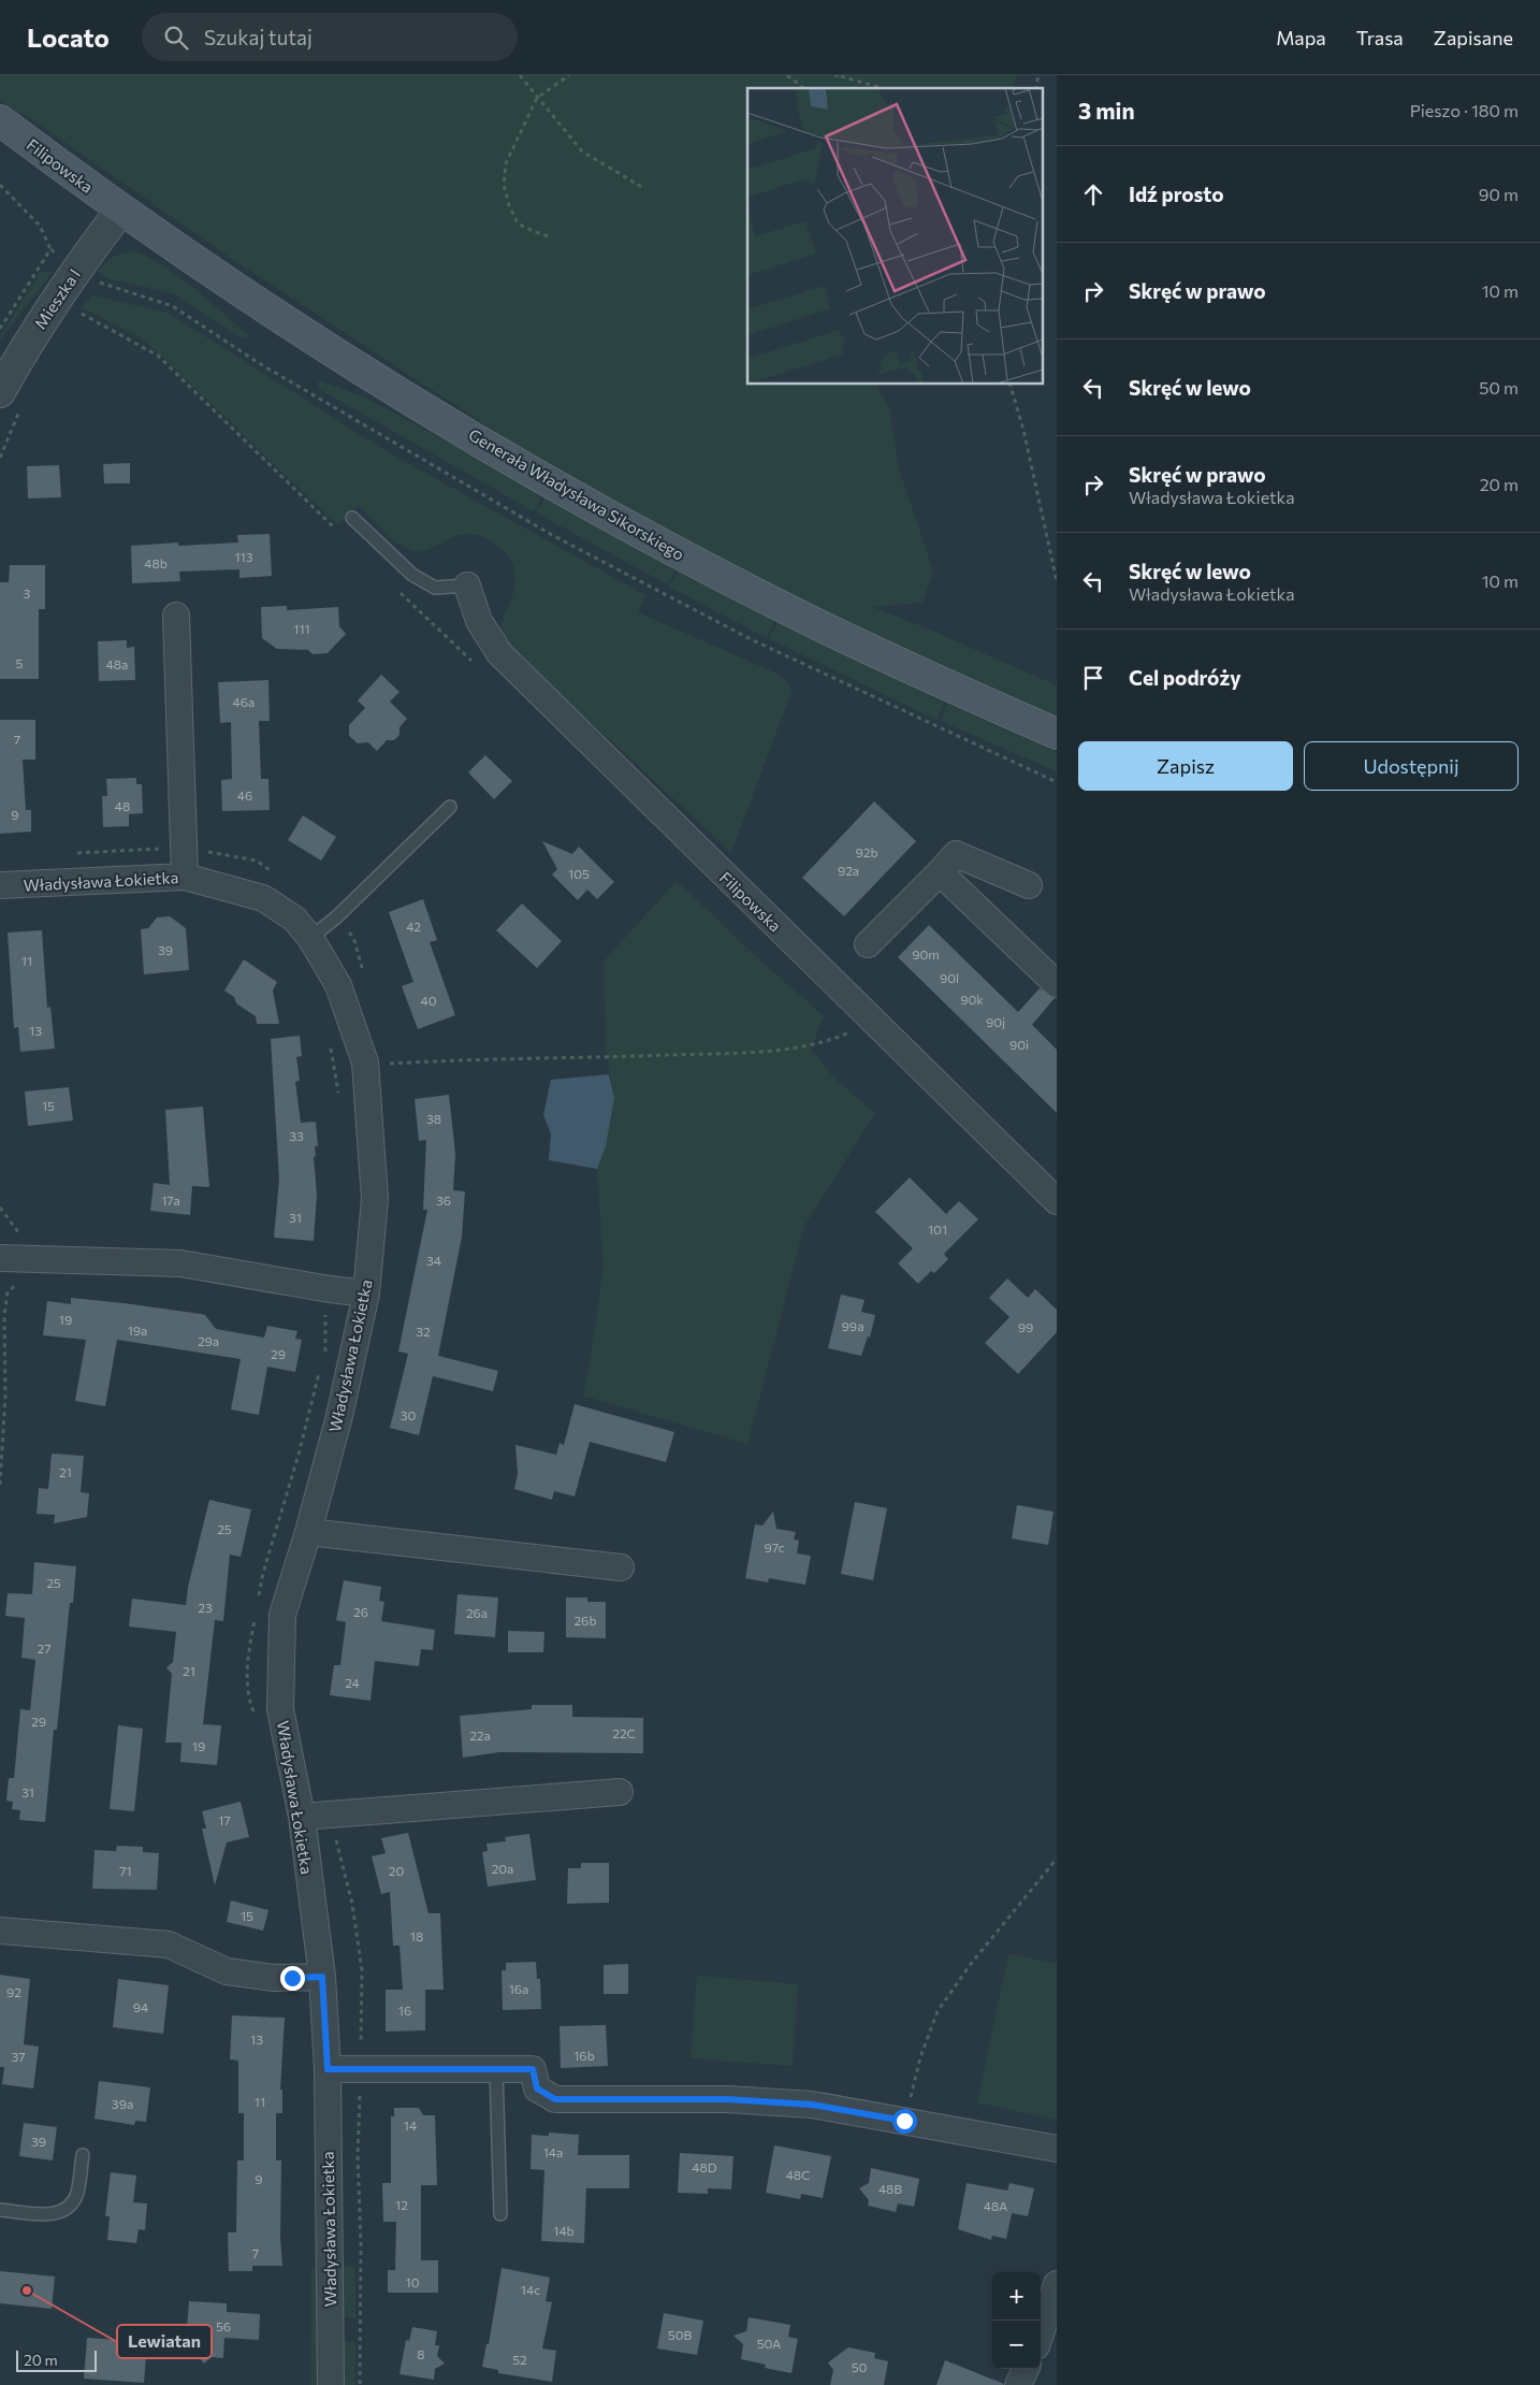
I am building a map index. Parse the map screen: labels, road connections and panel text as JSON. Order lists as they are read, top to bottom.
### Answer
{
  "streets": {
    "main road": ["Filipowska", "Generała Władysława Sikorskiego"],
    "street": ["Mieszka I", "Władysława Łokietka"]
  },
  "crossings": [
    ["Filipowska", "Mieszka I"],
    ["Filipowska", "Generała Władysława Sikorskiego"],
    ["Mieszka I", "Generała Władysława Sikorskiego"]
  ],
  "places": ["Lewiatan"],
  "house_numbers": [
    "113",
    "48b",
    "3",
    "111",
    "5",
    "48a",
    "46a",
    "7",
    "46",
    "48",
    "9",
    "92b",
    "92a",
    "105",
    "42",
    "39",
    "90m",
    "11",
    "90l",
    "90k",
    "40",
    "90j",
    "13",
    "90i",
    "15",
    "38",
    "33",
    "17a",
    "36",
    "31",
    "101",
    "34",
    "19",
    "99a",
    "99",
    "19a",
    "32",
    "29a",
    "29",
    "30",
    "21",
    "25",
    "97c",
    "25",
    "23",
    "26",
    "26a",
    "26b",
    "27",
    "21",
    "24",
    "29",
    "22C",
    "22a",
    "19",
    "31",
    "17",
    "20a",
    "71",
    "20",
    "15",
    "18",
    "16a",
    "92",
    "94",
    "16",
    "13",
    "16b",
    "37",
    "11",
    "39a",
    "14",
    "39",
    "14a",
    "48D",
    "48C",
    "9",
    "48B",
    "12",
    "48A",
    "14b",
    "7",
    "10",
    "14c",
    "56",
    "50B",
    "50A",
    "8",
    "52",
    "50"
  ],
  "scale_bar": "20 m",
  "page": {
    "header": "Locato",
    "search": "Szukaj tutaj",
    "nav": ["Mapa", "Trasa", "Zapisane"],
    "heading": ["3 min", "Pieszo · 180 m"],
    "list": [
      ["Idź prosto", "90 m"],
      ["Skręć w prawo", "10 m"],
      ["Skręć w lewo", "50 m"],
      ["Skręć w prawo", "Władysława Łokietka", "20 m"],
      ["Skręć w lewo", "Władysława Łokietka", "10 m"],
      "Cel podróży"
    ],
    "buttons": ["Zapisz", "Udostępnij"],
    "map_buttons": ["+", "−"],
    "scale": "20 m"
  }
}
